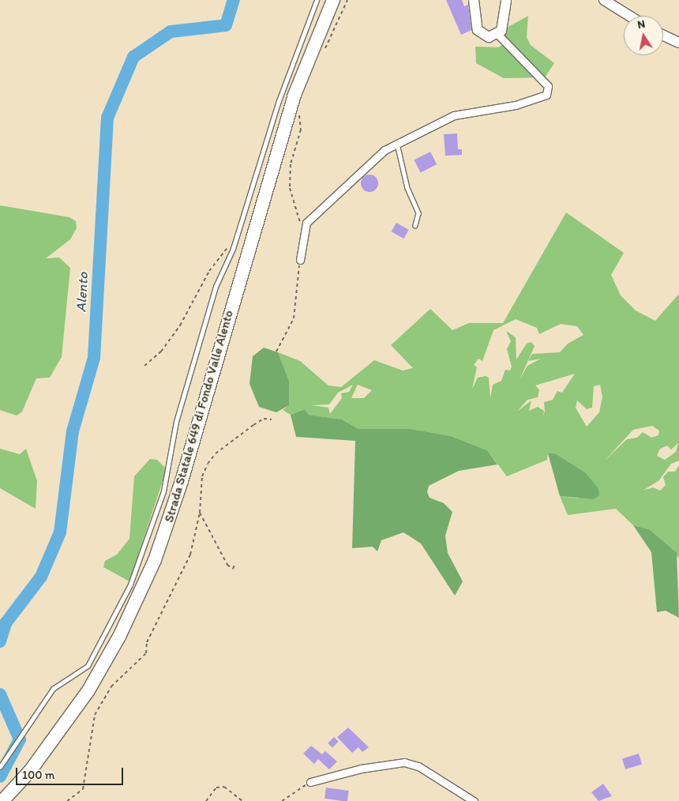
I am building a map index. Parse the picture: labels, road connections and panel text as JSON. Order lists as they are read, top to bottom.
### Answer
{
  "streets": {
    "highway": ["Strada Statale 649 di Fondo Valle Alento"]
  },
  "water": ["Alento"],
  "scale_bar": "100 m",
  "north": "top"
}
